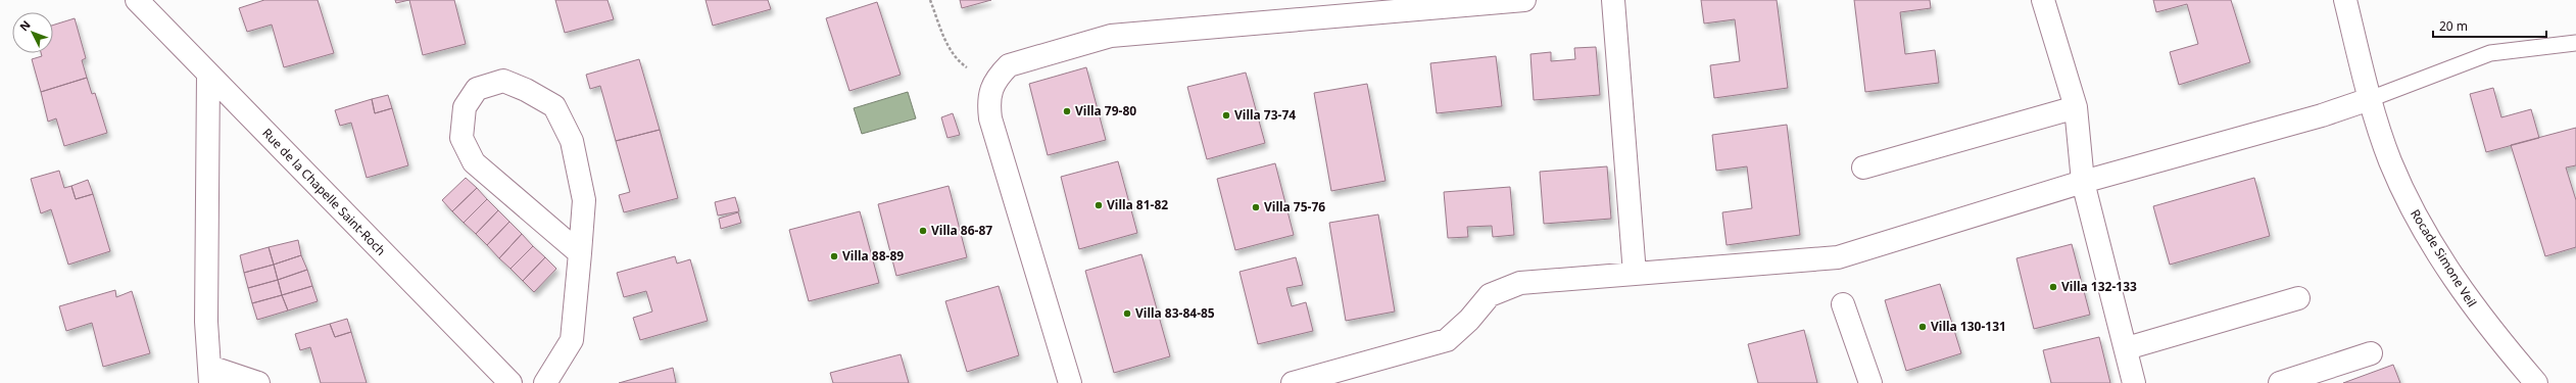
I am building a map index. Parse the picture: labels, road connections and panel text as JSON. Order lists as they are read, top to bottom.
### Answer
{
  "streets": {
    "street": ["Rue de la Chapelle Saint-Roch", "Rocade Simone Veil"]
  },
  "places": [
    "Villa 79-80",
    "Villa 73-74",
    "Villa 81-82",
    "Villa 75-76",
    "Villa 86-87",
    "Villa 88-89",
    "Villa 132-133",
    "Villa 83-84-85",
    "Villa 130-131"
  ],
  "scale_bar": "20 m",
  "north": "top left"
}
